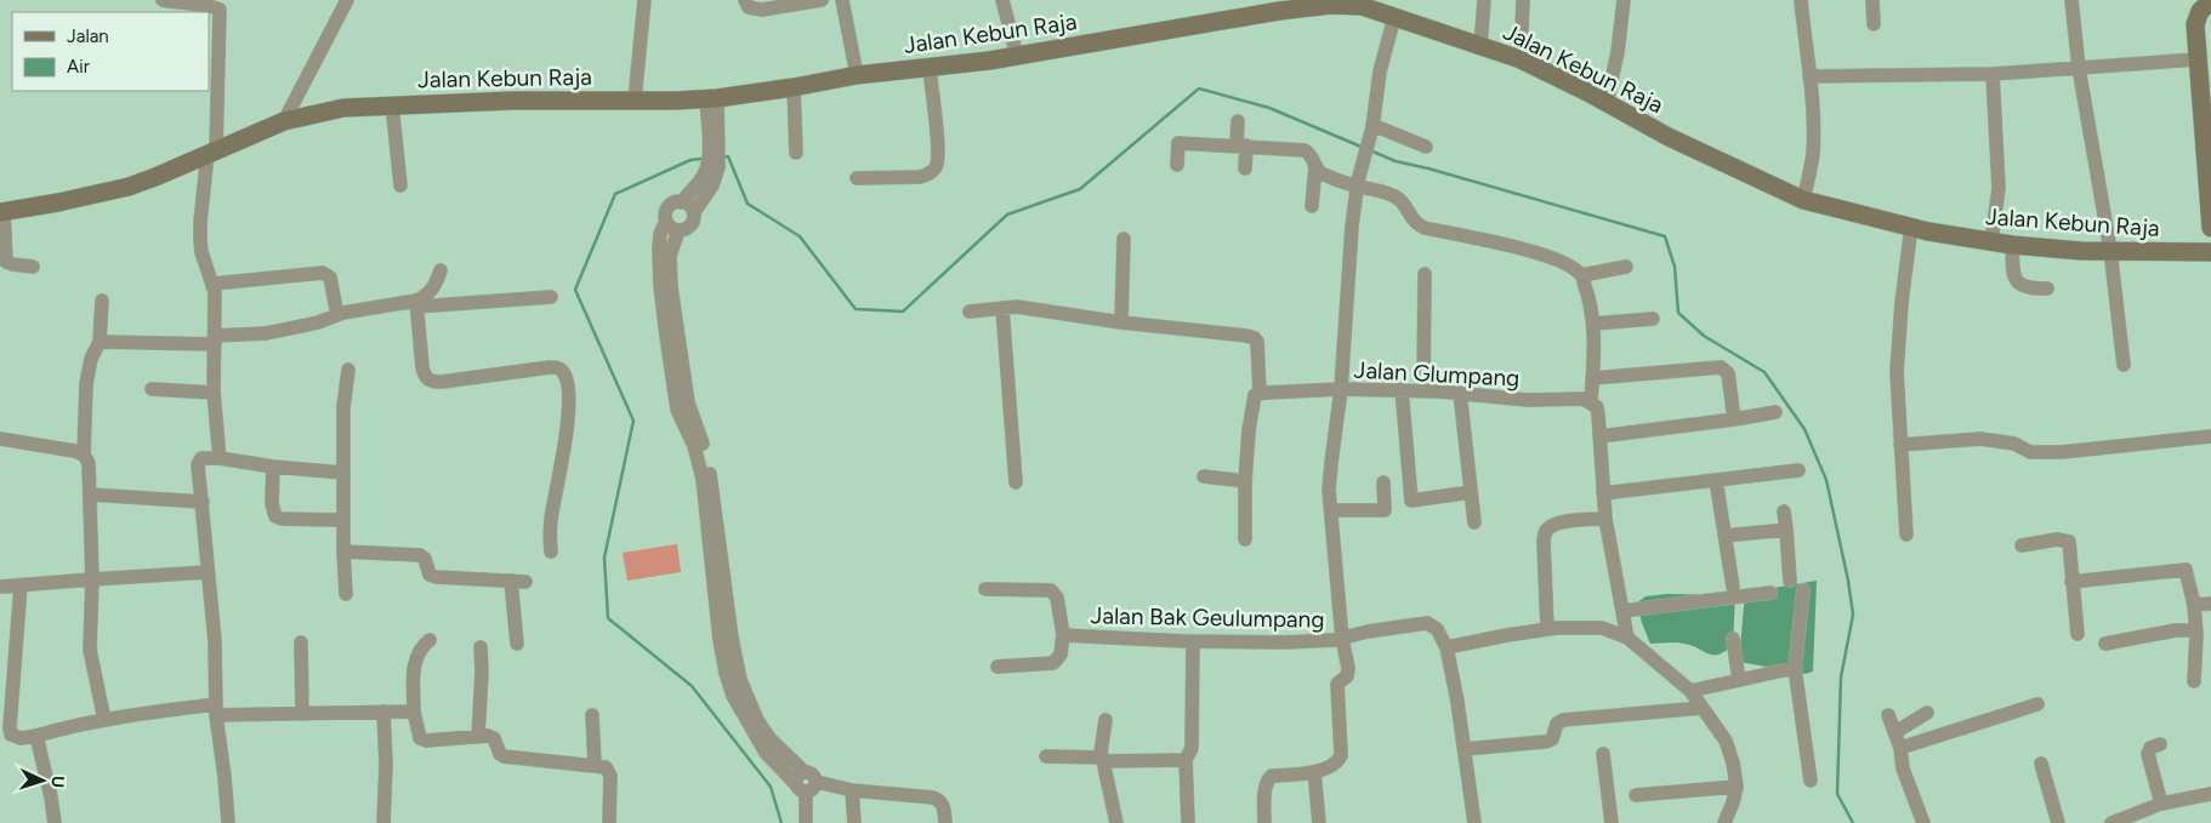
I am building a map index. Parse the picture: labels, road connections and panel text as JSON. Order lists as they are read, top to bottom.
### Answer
{
  "streets": {
    "street": ["Jalan Kebun Raja", "Jalan Glumpang", "Jalan Bak Geulumpang"]
  },
  "crossings": [
    ["Jalan Kebun Raja", "Jalan Glumpang"]
  ],
  "legend": ["Jalan", "Air"],
  "north": "right"
}
